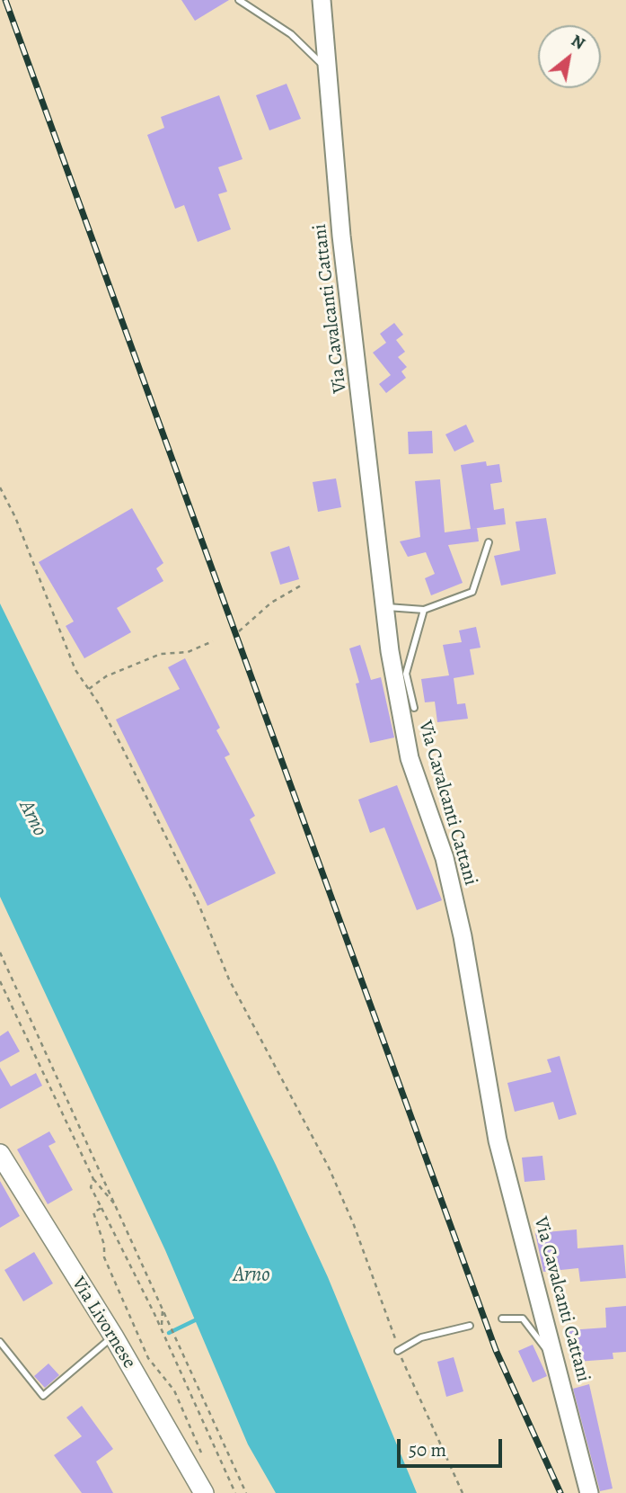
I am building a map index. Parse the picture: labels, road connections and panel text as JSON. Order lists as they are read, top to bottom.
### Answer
{
  "streets": {
    "main road": ["Via Livornese"],
    "street": ["Via Cavalcanti Cattani"]
  },
  "water": ["Arno"],
  "scale_bar": "50 m",
  "north": "top right"
}
